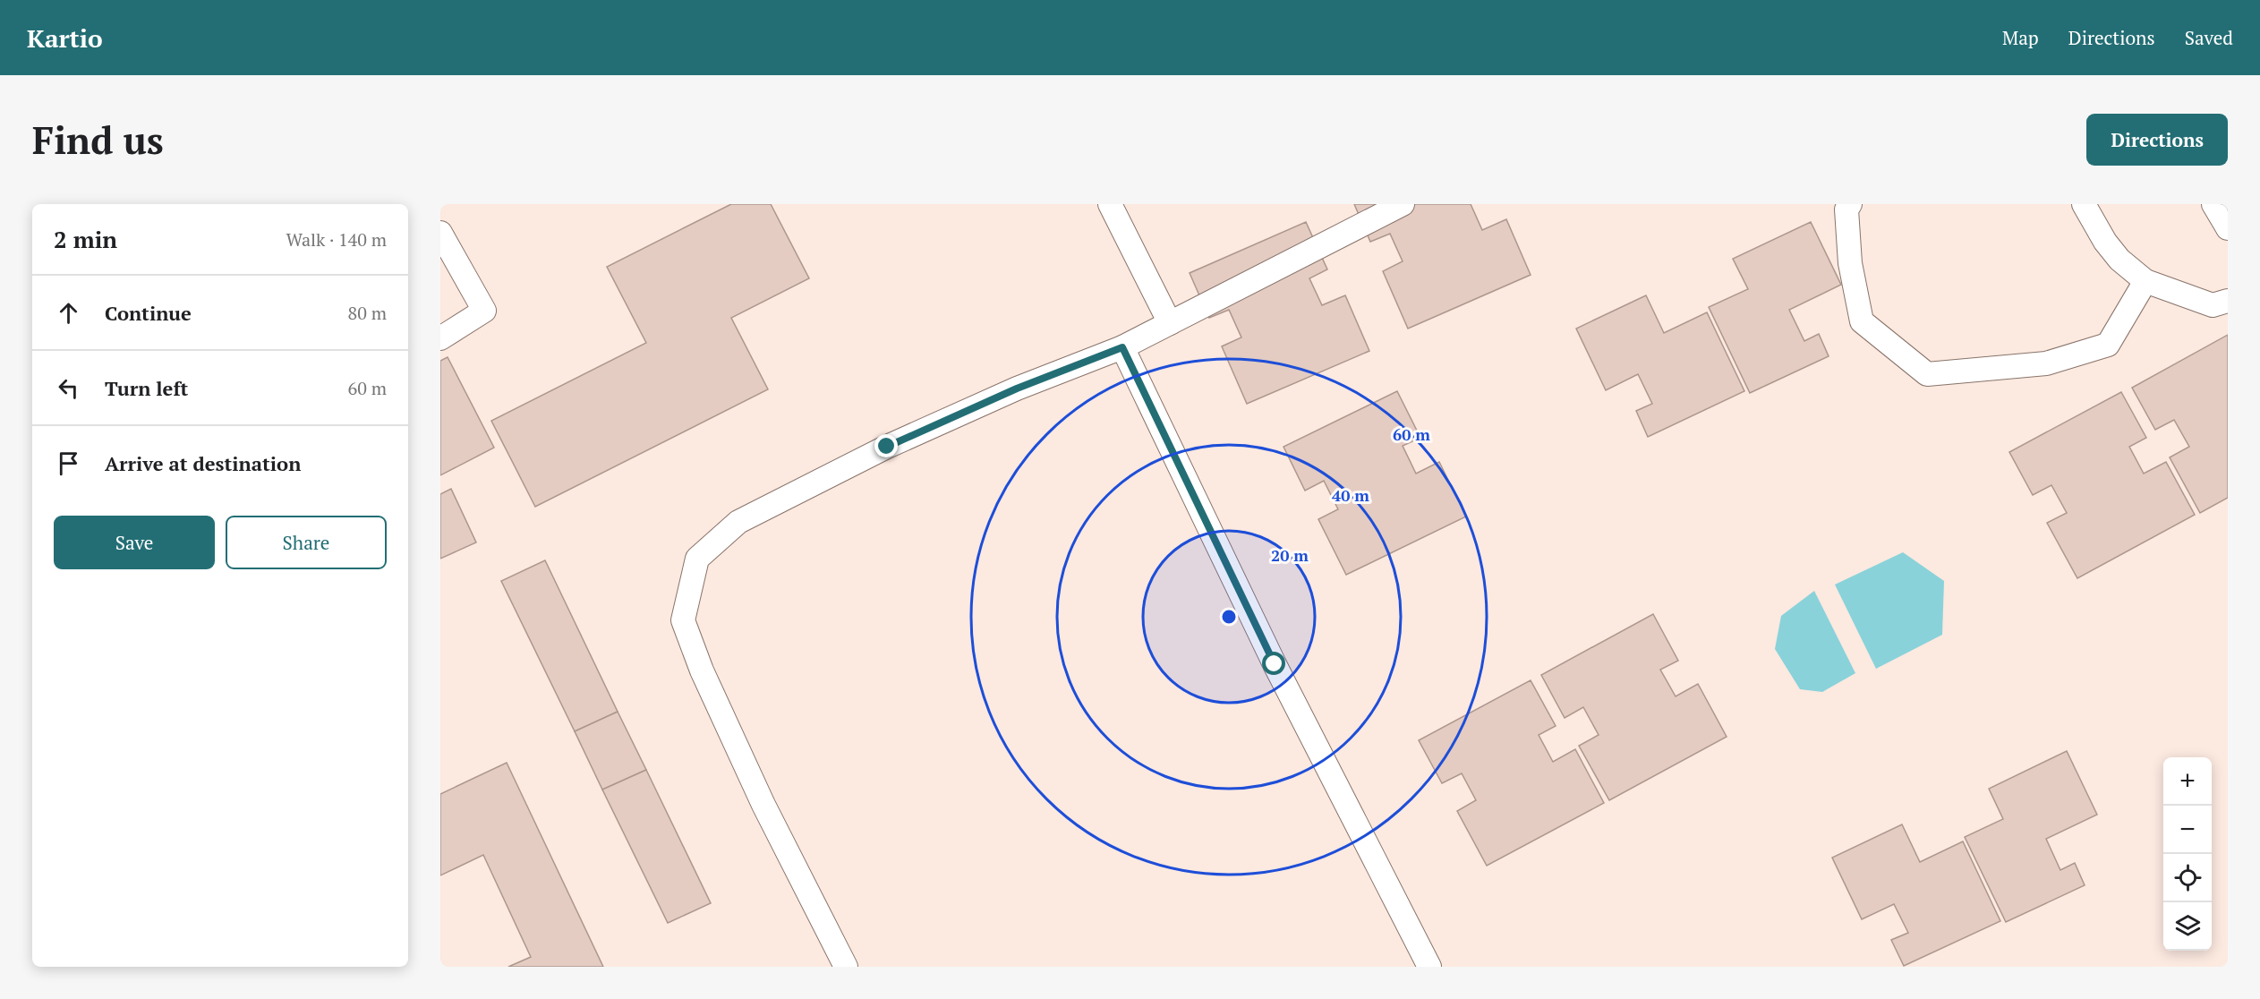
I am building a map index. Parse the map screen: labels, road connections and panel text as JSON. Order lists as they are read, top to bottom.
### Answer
{
  "page": {
    "header": "Kartio",
    "nav": ["Map", "Directions", "Saved"],
    "buttons": [
      "Directions",
      ["Save", "Share"]
    ],
    "title": "Find us",
    "heading": ["2 min", "Walk · 140 m"],
    "list": [
      ["Continue", "80 m"],
      ["Turn left", "60 m"],
      "Arrive at destination"
    ],
    "map_buttons": ["+", "−"]
  },
  "rings": ["60 m", "40 m", "20 m"]
}
